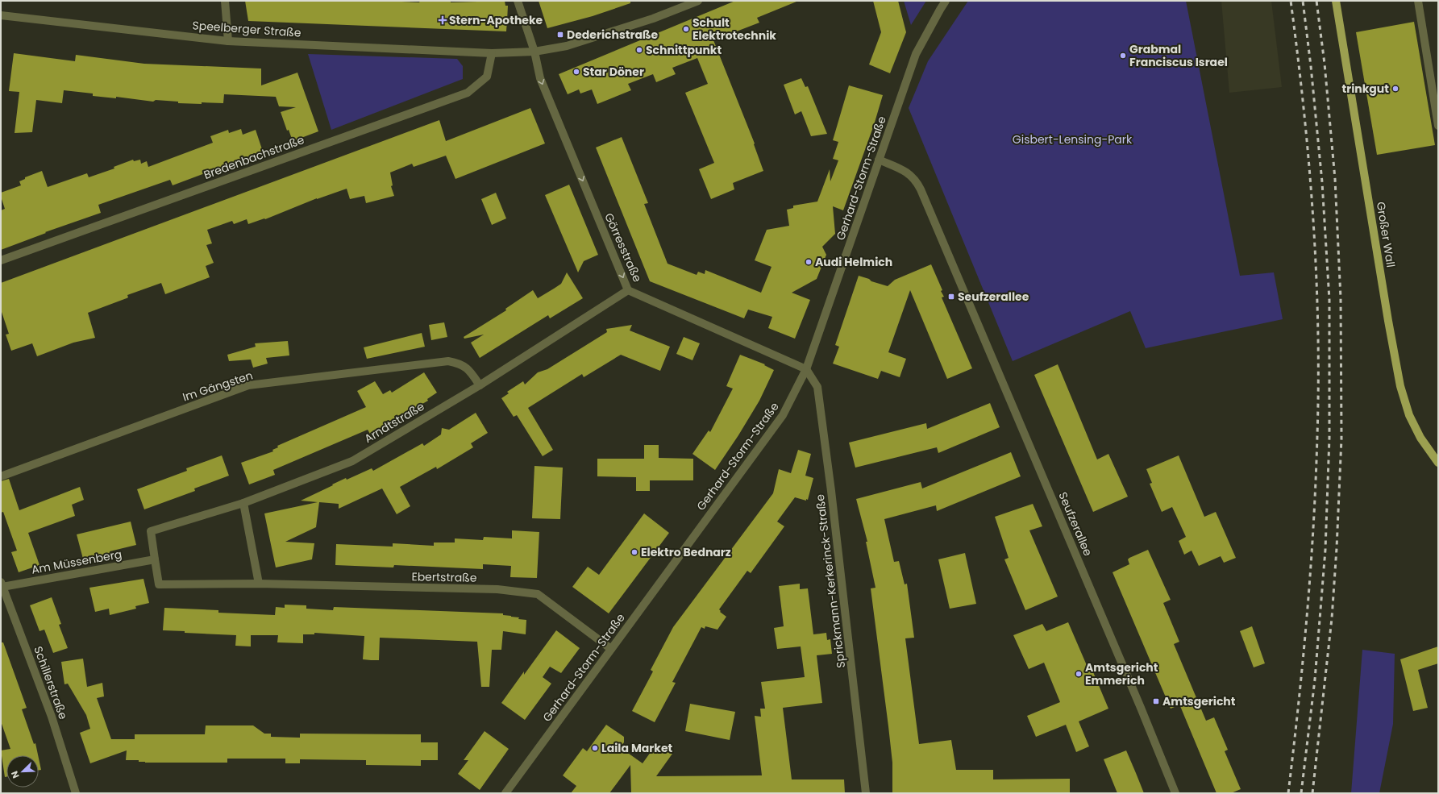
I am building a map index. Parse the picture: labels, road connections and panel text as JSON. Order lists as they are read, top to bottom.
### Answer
{
  "streets": {
    "main road": ["Großer Wall"],
    "street": [
      "Speelberger Straße",
      "Bredenbachstraße",
      "Gerhard-Storm-Straße",
      "Görresstraße",
      "Im Gängsten",
      "Arndtstraße",
      "Seufzerallee",
      "Am Müssenberg",
      "Ebertstraße",
      "Sprickmann-Kerkerinck-Straße",
      "Schillerstraße"
    ]
  },
  "crossings": [
    ["Speelberger Straße", "Bredenbachstraße"],
    ["Gerhard-Storm-Straße", "Görresstraße"],
    ["Gerhard-Storm-Straße", "Seufzerallee"],
    ["Gerhard-Storm-Straße", "Ebertstraße"],
    ["Gerhard-Storm-Straße", "Sprickmann-Kerkerinck-Straße"],
    ["Görresstraße", "Arndtstraße"],
    ["Görresstraße", "Sprickmann-Kerkerinck-Straße"],
    ["Im Gängsten", "Arndtstraße"],
    ["Arndtstraße", "Am Müssenberg"],
    ["Arndtstraße", "Ebertstraße"],
    ["Am Müssenberg", "Ebertstraße"],
    ["Am Müssenberg", "Schillerstraße"]
  ],
  "one_way": ["Görresstraße"],
  "parks": ["Gisbert-Lensing-Park"],
  "places": {
    "health": ["Stern-Apotheke"],
    "other": [
      "Schult Elektrotechnik",
      "Schnittpunkt",
      "Grabmal Franciscus Israel",
      "Star Döner",
      "trinkgut",
      "Audi Helmich",
      "Elektro Bednarz",
      "Amtsgericht Emmerich",
      "Laila Market"
    ],
    "transit": ["Dederichstraße", "Seufzerallee", "Amtsgericht"]
  },
  "north": "bottom left"
}
